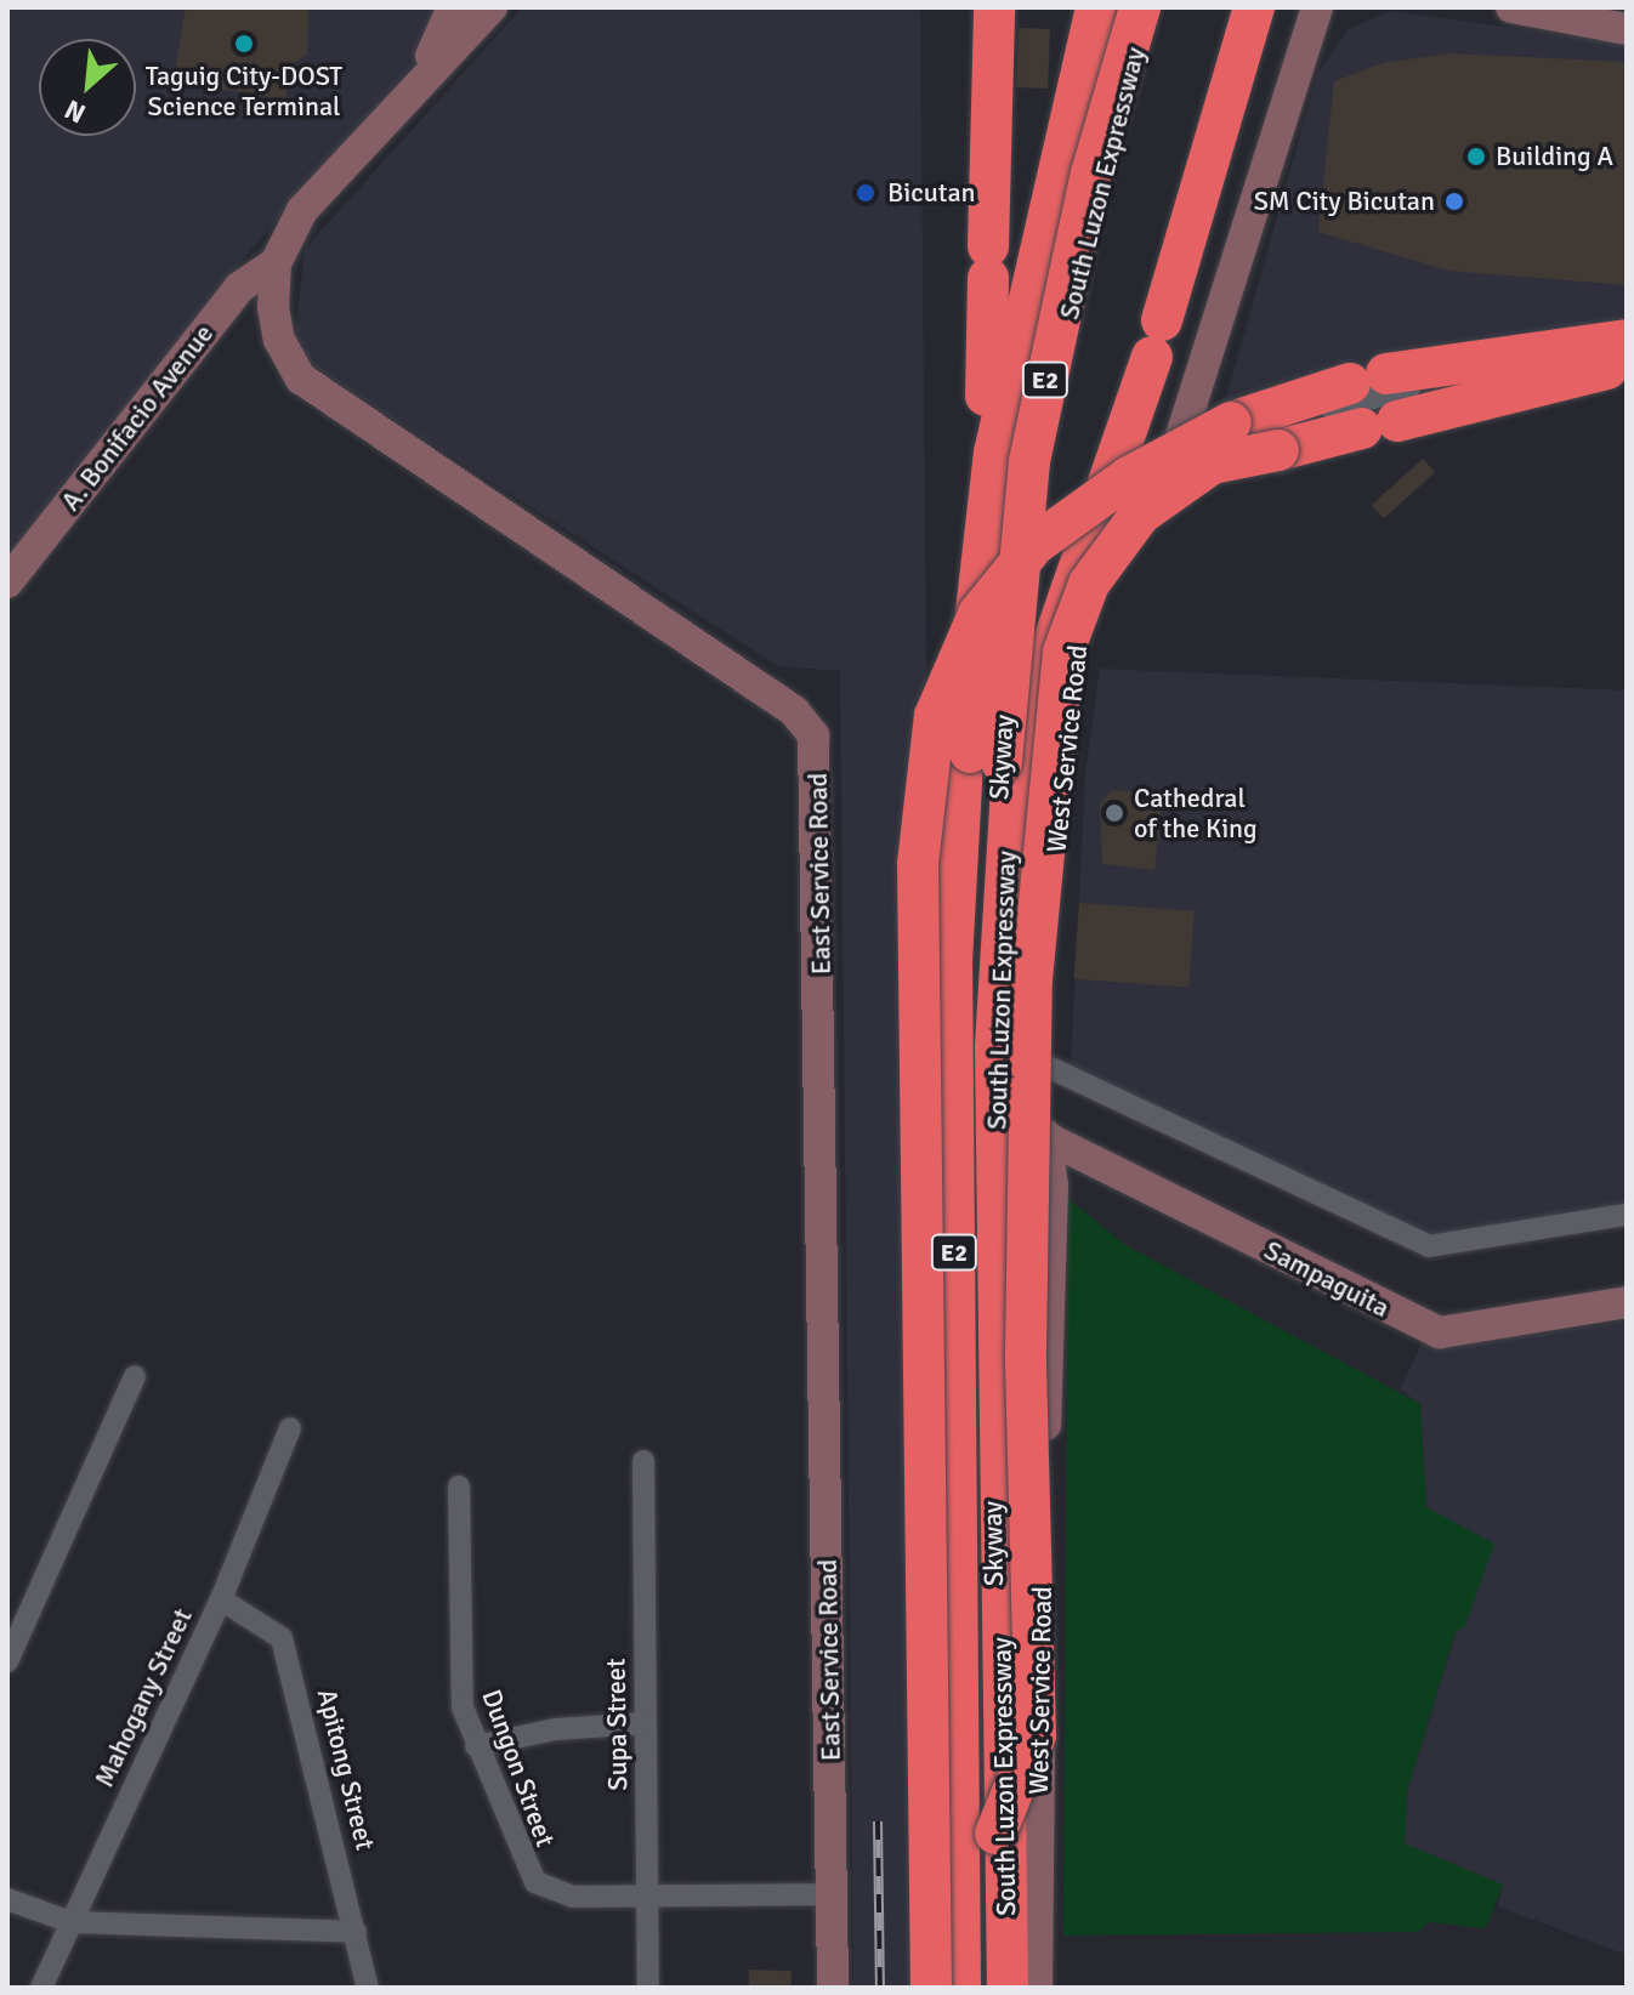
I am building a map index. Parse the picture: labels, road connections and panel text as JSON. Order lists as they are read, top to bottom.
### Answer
{
  "streets": {
    "highway": ["South Luzon Expressway", "E2", "Skyway"],
    "main road": [
      "A. Bonifacio Avenue",
      "West Service Road",
      "East Service Road",
      "Sampaguita"
    ],
    "street": [
      "Mahogany Street",
      "Supa Street",
      "Dungon Street",
      "Apitong Street"
    ]
  },
  "crossings": [
    ["A. Bonifacio Avenue", "East Service Road"],
    ["West Service Road", "Sampaguita"],
    ["East Service Road", "Dungon Street"],
    ["Mahogany Street", "Apitong Street"],
    ["Supa Street", "Dungon Street"]
  ],
  "places": [
    "Taguig City-DOST Science Terminal",
    "Building A",
    "Bicutan",
    "SM City Bicutan",
    "Cathedral of the King"
  ],
  "north": "bottom left"
}
